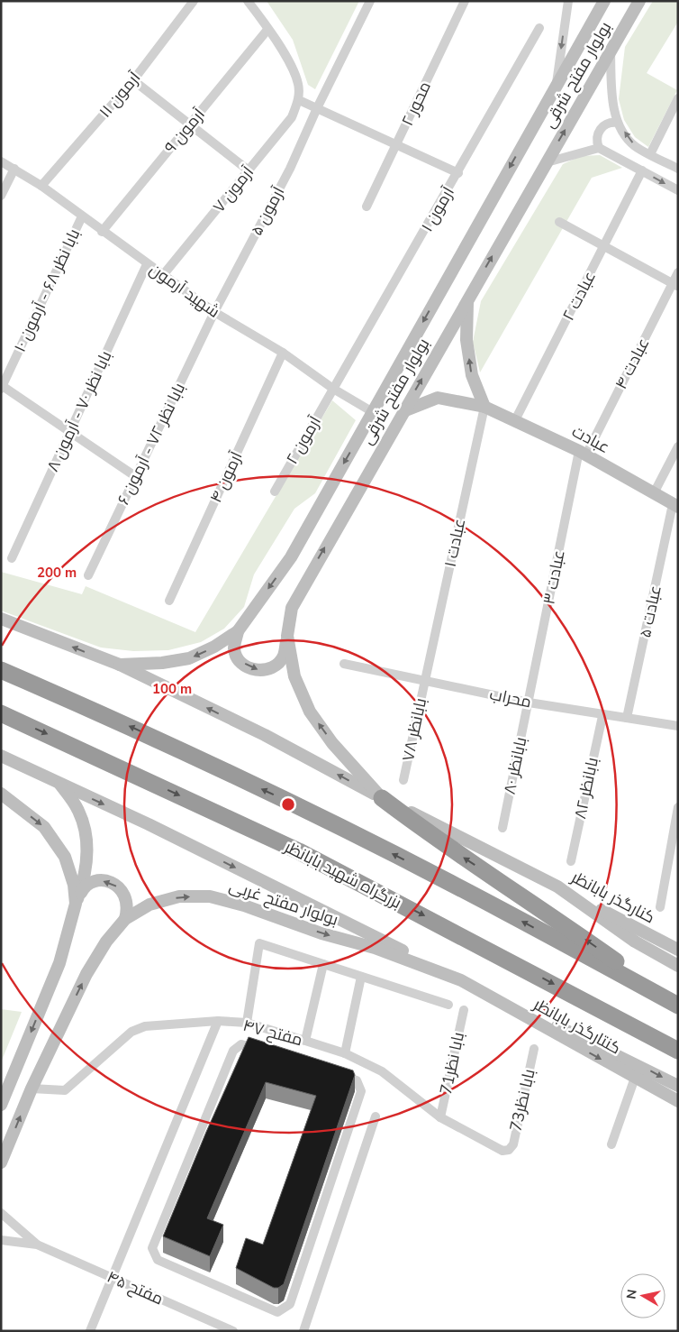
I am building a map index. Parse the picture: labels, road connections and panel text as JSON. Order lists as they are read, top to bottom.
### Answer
{
  "streets": {
    "highway": ["بزرگراه شهید بابانظر"],
    "main road": [
      "بولوار مفتح شرقی",
      "عبادت",
      "کنارگذر بابانظر",
      "بولوار مفتح غربی",
      "کنتارگذر بابانظر"
    ],
    "street": [
      "آرمون ۱۱",
      "محور ۲",
      "آرمون ۹",
      "آرمون ۷",
      "آرمون ۱",
      "آرمون ۵",
      "بابا نظر ۶۸ - آرمون ۱۰",
      "شهید آرمون",
      "عبادت ۲",
      "عبادت ۴",
      "بابا نظر ۷۰ - آرمون ۸",
      "آرمون ۲",
      "بابا نظر ۷۲ - آرمون ۶",
      "آرمون ۴",
      "عبادت ۱",
      "عبادت ۳",
      "عبادت ۵",
      "محراب",
      "بابانظر ۷۸",
      "بابانظر ۸۰",
      "بابانظر ۸۲",
      "مفتح ۴۷",
      "بابا نظر71",
      "بابا نظر73",
      "مفتح ۴۵"
    ]
  },
  "crossings": [
    ["بولوار مفتح شرقی", "شهید آرمون"],
    ["بولوار مفتح شرقی", "عبادت"],
    ["آرمون ۱۱", "شهید آرمون"],
    ["آرمون ۹", "شهید آرمون"],
    ["آرمون ۷", "شهید آرمون"],
    ["آرمون ۱", "شهید آرمون"],
    ["آرمون ۱", "آرمون ۲"],
    ["آرمون ۵", "شهید آرمون"],
    ["آرمون ۵", "بابا نظر ۷۲ - آرمون ۶"],
    ["بابا نظر ۶۸ - آرمون ۱۰", "شهید آرمون"],
    ["شهید آرمون", "بابا نظر ۷۰ - آرمون ۸"],
    ["شهید آرمون", "آرمون ۲"],
    ["شهید آرمون", "بابا نظر ۷۲ - آرمون ۶"],
    ["شهید آرمون", "آرمون ۴"],
    ["عبادت ۲", "عبادت"],
    ["عبادت ۴", "عبادت"],
    ["عبادت ۴", "عبادت ۳"],
    ["عبادت", "عبادت ۱"],
    ["عبادت", "عبادت ۳"],
    ["عبادت", "عبادت ۵"],
    ["عبادت ۱", "محراب"],
    ["عبادت ۱", "بابانظر ۷۸"],
    ["عبادت ۳", "محراب"],
    ["عبادت ۳", "بابانظر ۸۰"],
    ["عبادت ۵", "محراب"],
    ["محراب", "بابانظر ۷۸"],
    ["محراب", "بابانظر ۸۰"],
    ["محراب", "بابانظر ۸۲"],
    ["بولوار مفتح غربی", "کنتارگذر بابانظر"],
    ["بولوار مفتح غربی", "مفتح ۴۷"],
    ["مفتح ۴۷", "بابا نظر71"],
    ["مفتح ۴۷", "بابا نظر73"]
  ],
  "north": "left",
  "rings": ["200 m", "100 m"]
}
